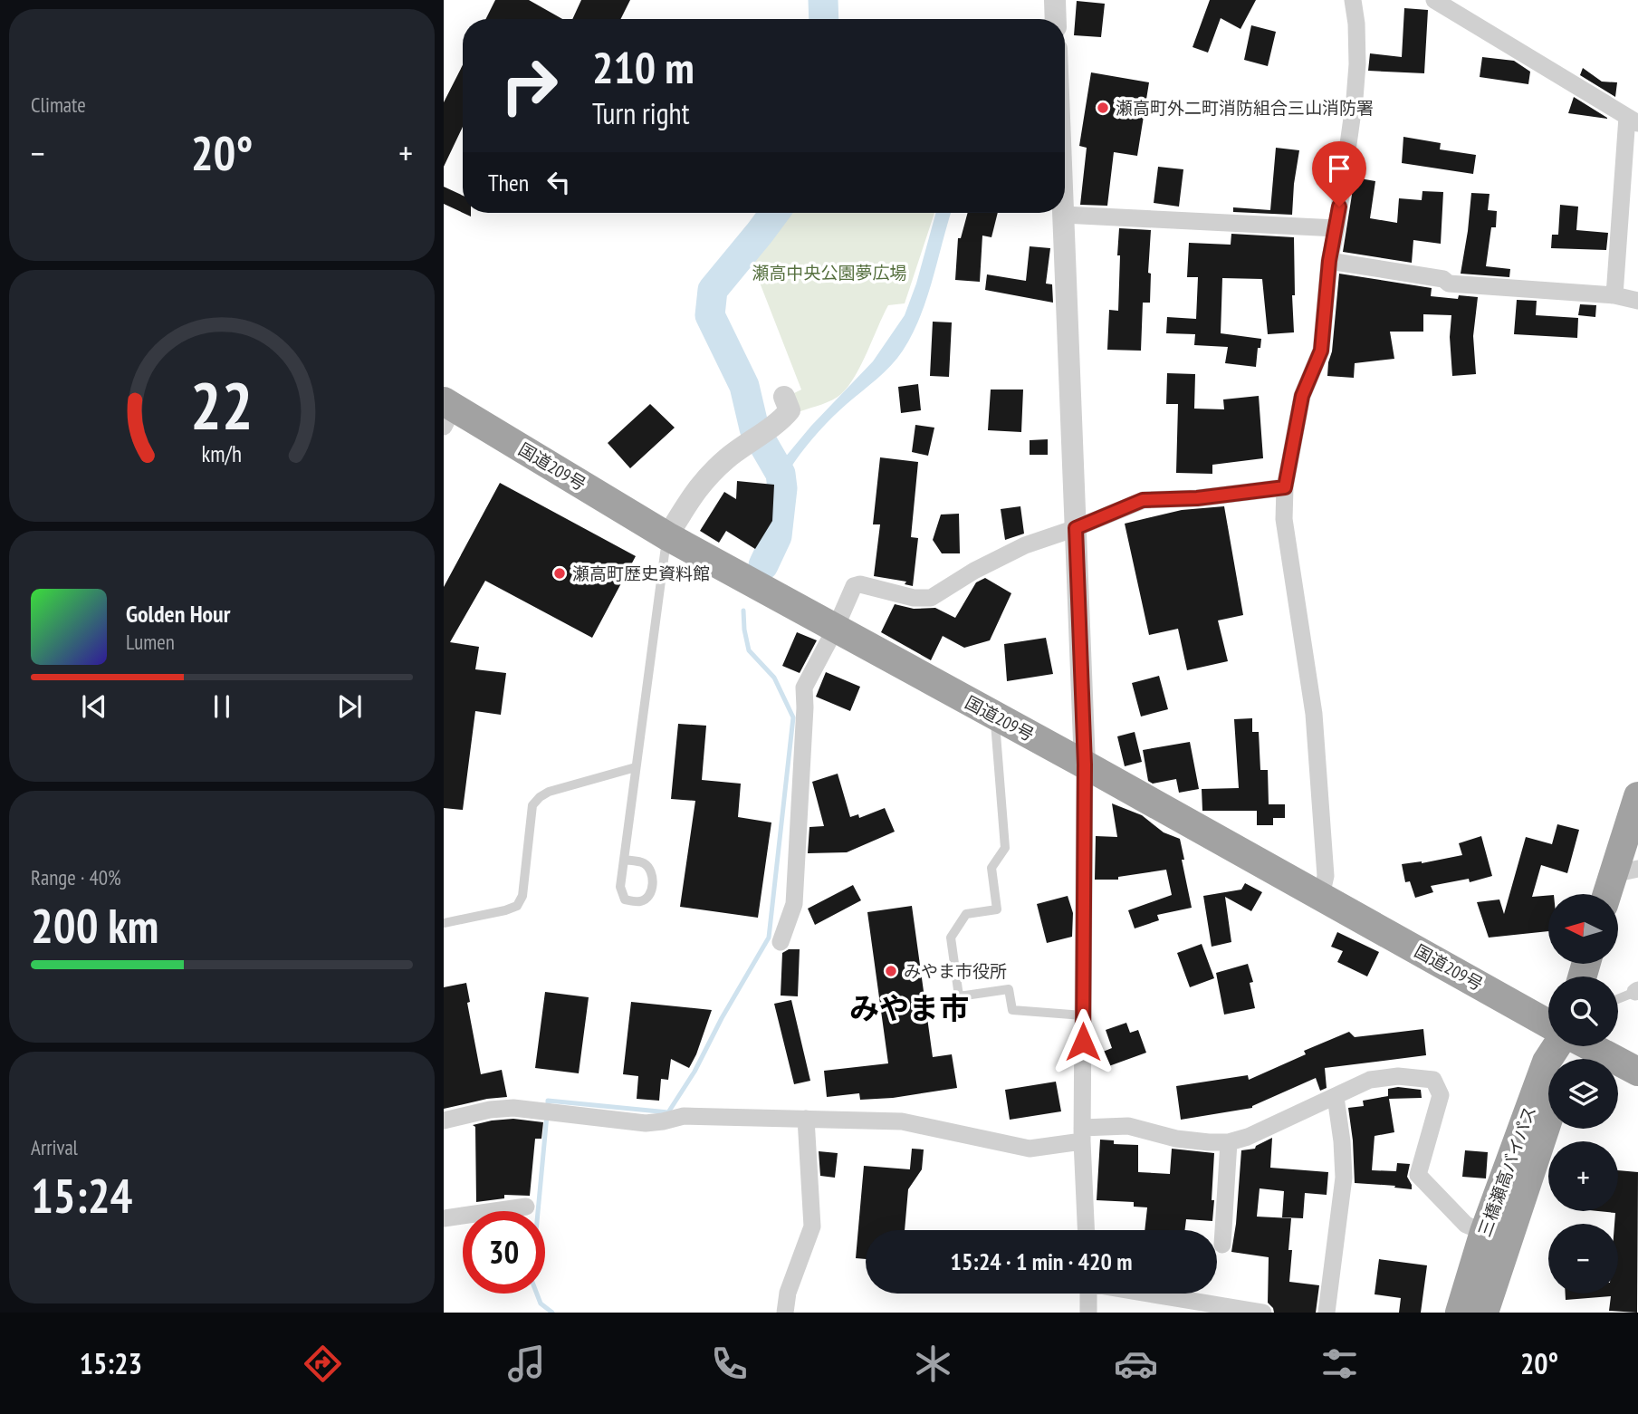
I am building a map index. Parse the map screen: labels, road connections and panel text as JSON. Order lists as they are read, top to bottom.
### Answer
{
  "streets": {
    "highway": ["国道209号", "三橋瀬高バイパス"]
  },
  "districts": ["みやま市"],
  "parks": ["瀬高中央公園夢広場"],
  "places": ["瀬高町外二町消防組合三山消防署", "瀬高町歴史資料館", "みやま市役所"],
  "north": "left",
  "page": {
    "tile": [
      "Climate",
      ["Range · 40%", "200 km"],
      ["Arrival", "15:24"]
    ],
    "turn": ["210 m", "Turn right"],
    "heat": ["−", "20°", "+"],
    "then": "Then",
    "song": ["Golden Hour", "Lumen"],
    "map_buttons": ["+", "−"],
    "limit": "30",
    "trip": "15:24 · 1 min · 420 m",
    "tabs": ["15:23", "20°"],
    "gauge": ["22", "km/h"]
  }
}
